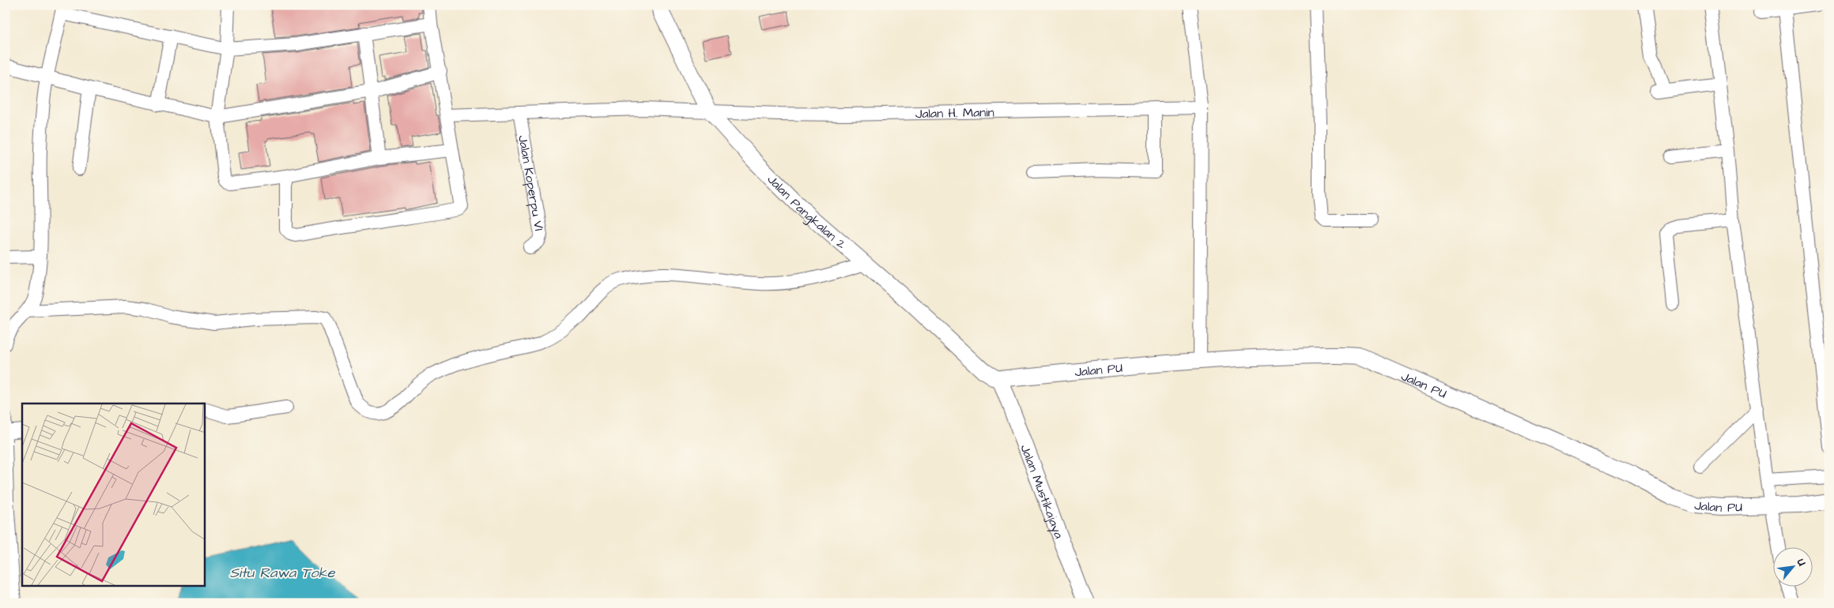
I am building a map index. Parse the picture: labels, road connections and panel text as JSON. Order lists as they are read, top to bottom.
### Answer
{
  "streets": {
    "street": [
      "Jalan H. Manin",
      "Jalan Koperpu VI",
      "Jalan Pangkalan 2",
      "Jalan PU",
      "Jalan Mustikajaya"
    ]
  },
  "crossings": [
    ["Jalan H. Manin", "Jalan Koperpu VI"],
    ["Jalan H. Manin", "Jalan Pangkalan 2"],
    ["Jalan Pangkalan 2", "Jalan PU"],
    ["Jalan Pangkalan 2", "Jalan Mustikajaya"],
    ["Jalan PU", "Jalan Mustikajaya"]
  ],
  "water": ["Situ Rawa Toke"],
  "north": "top right"
}
